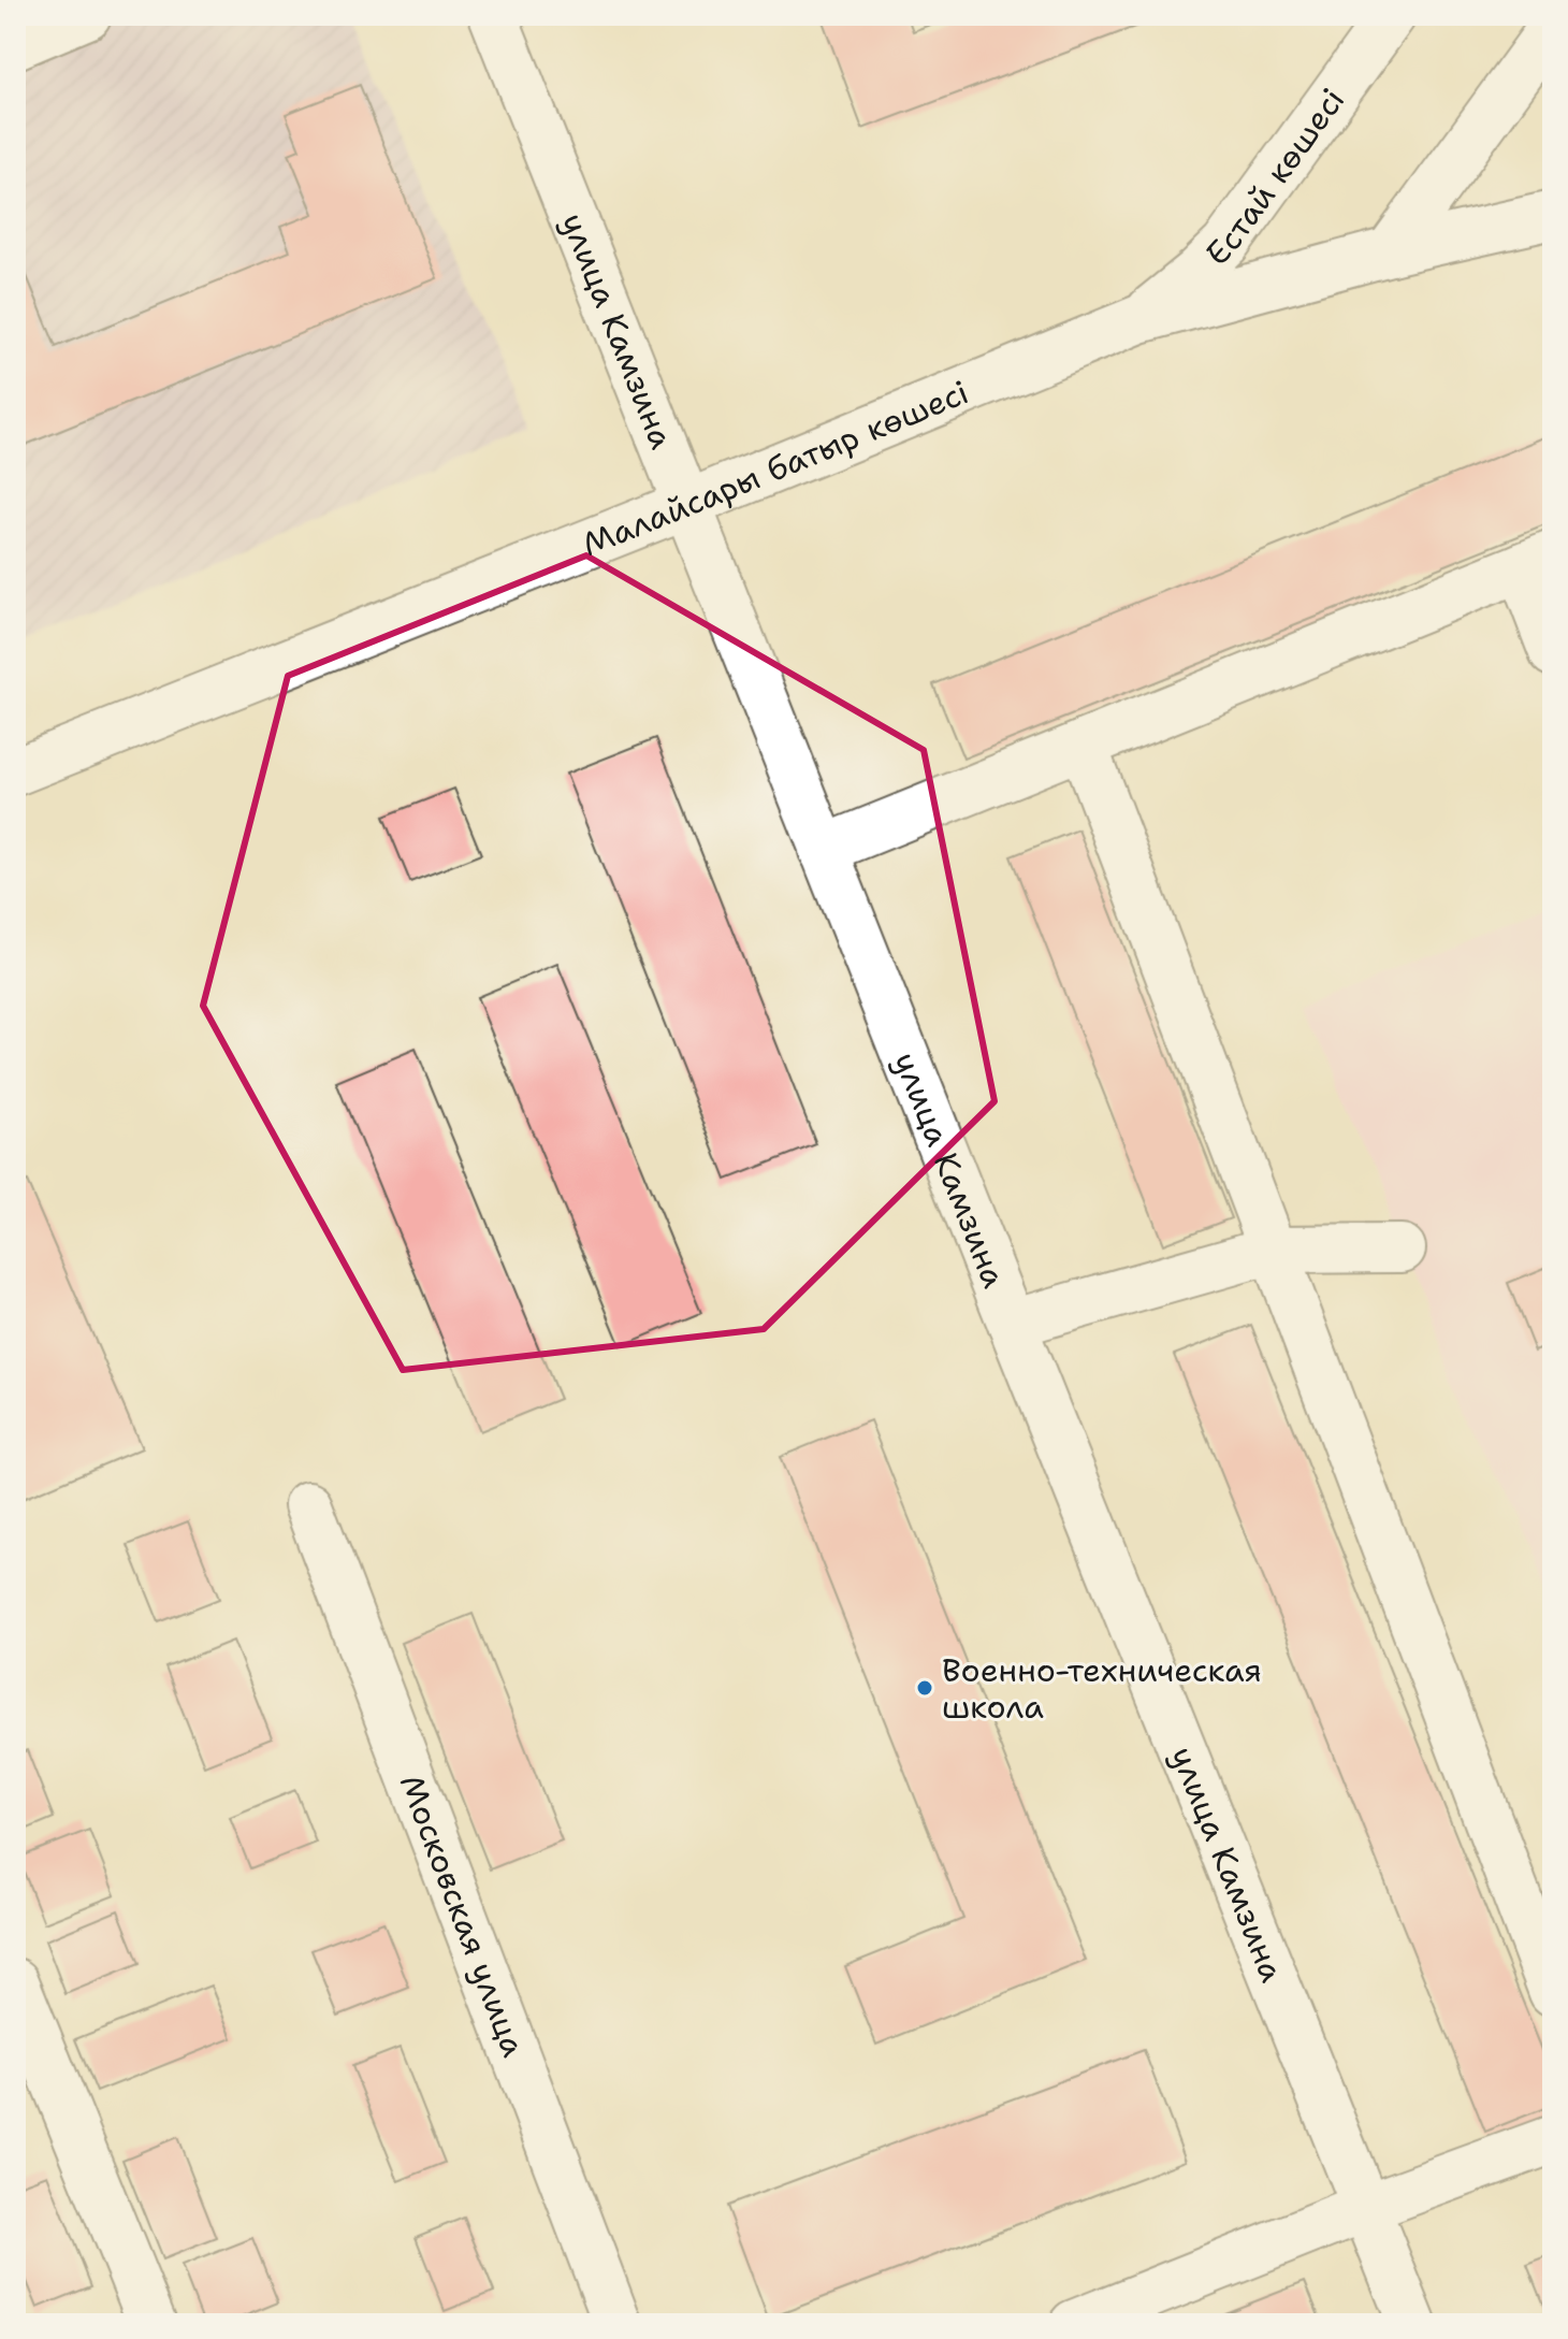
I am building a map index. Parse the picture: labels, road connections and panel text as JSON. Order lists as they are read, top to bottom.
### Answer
{
  "streets": {
    "main road": [
      "Естай көшесі",
      "улица Камзина",
      "Малайсары батыр көшесі",
      "Московская улица"
    ]
  },
  "crossings": [
    ["Естай көшесі", "Малайсары батыр көшесі"],
    ["улица Камзина", "Малайсары батыр көшесі"]
  ],
  "places": ["Военно-техническая школа"]
}
